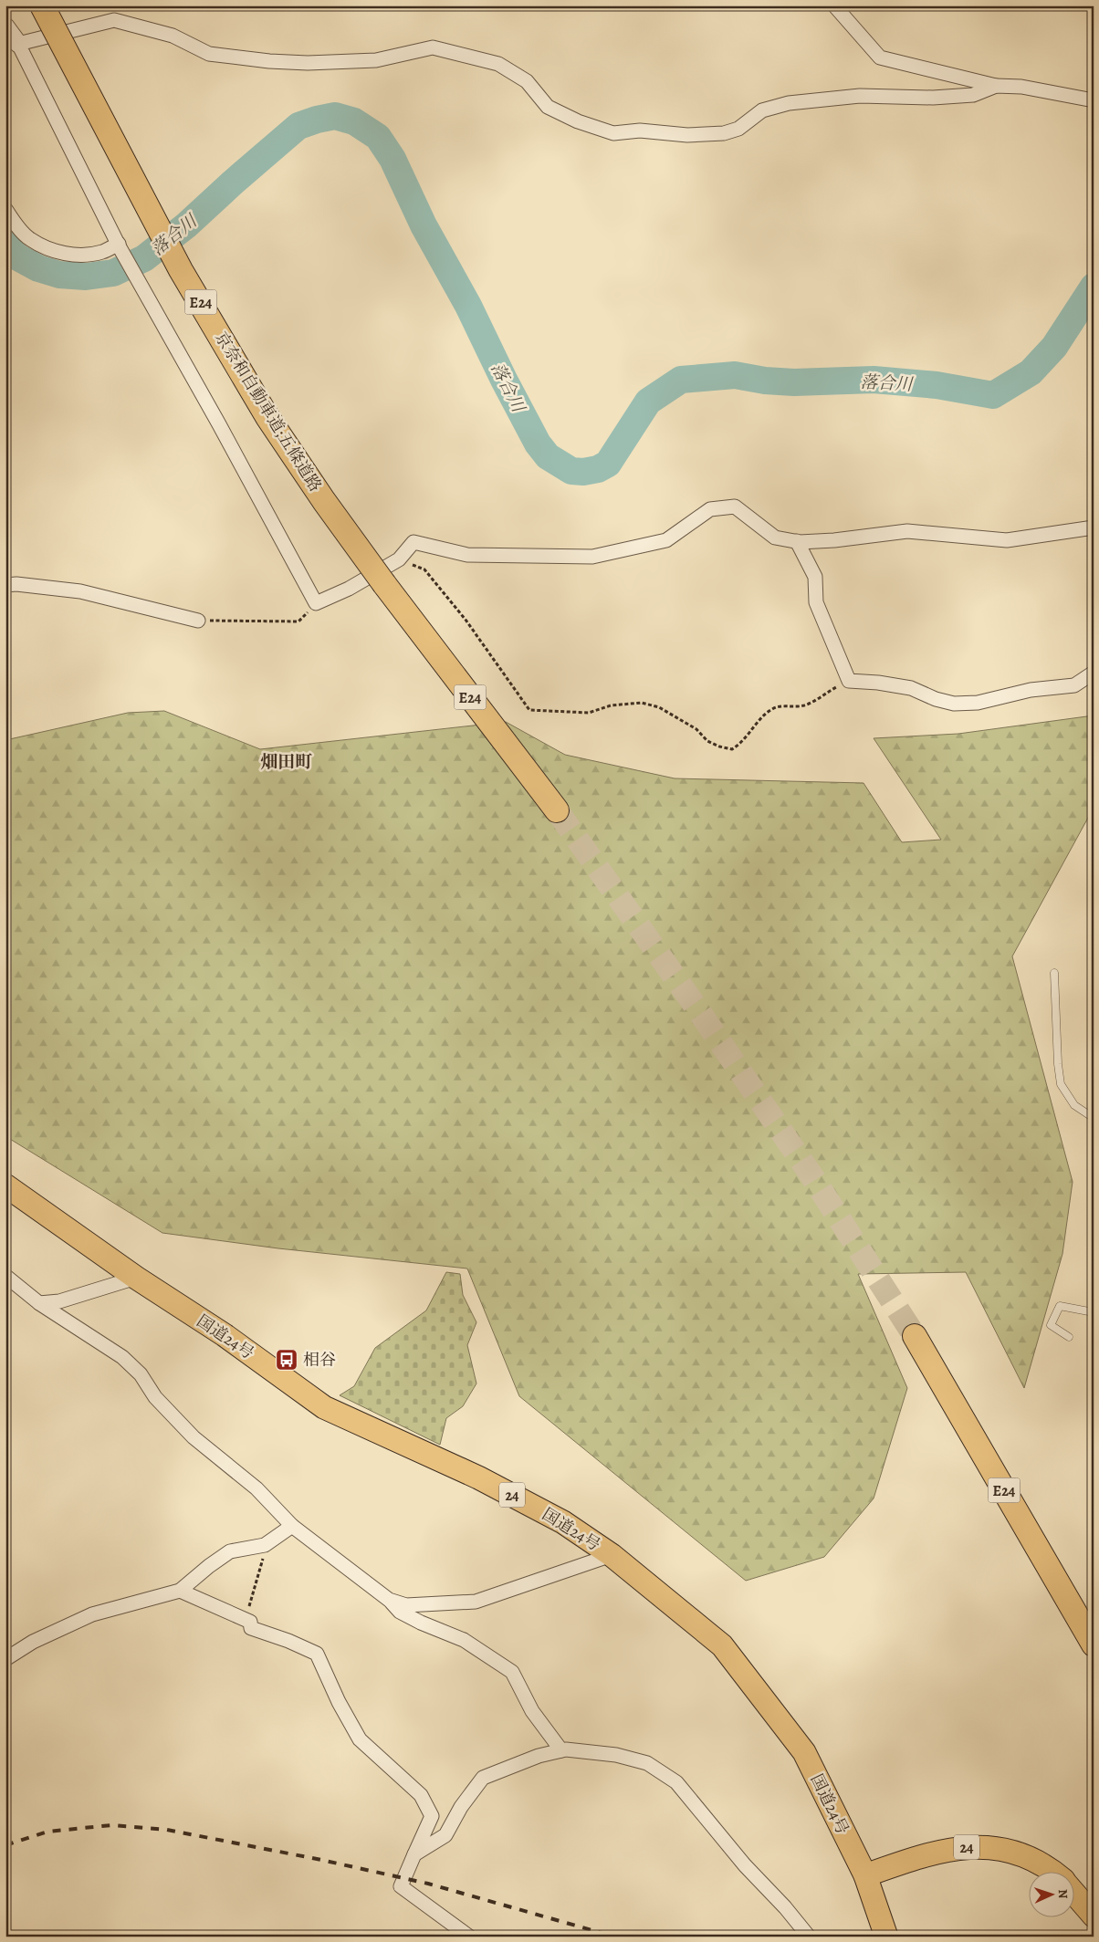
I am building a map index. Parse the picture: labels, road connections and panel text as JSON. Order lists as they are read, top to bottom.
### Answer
{
  "streets": {
    "highway": [
      "E24",
      "京奈和自動車道;五條道路",
      "国道24号",
      "24"
    ]
  },
  "crossings": [
    ["国道24号", "24"]
  ],
  "districts": ["畑田町"],
  "water": ["落合川"],
  "places": {
    "bus stop": ["相谷"]
  },
  "north": "right"
}
